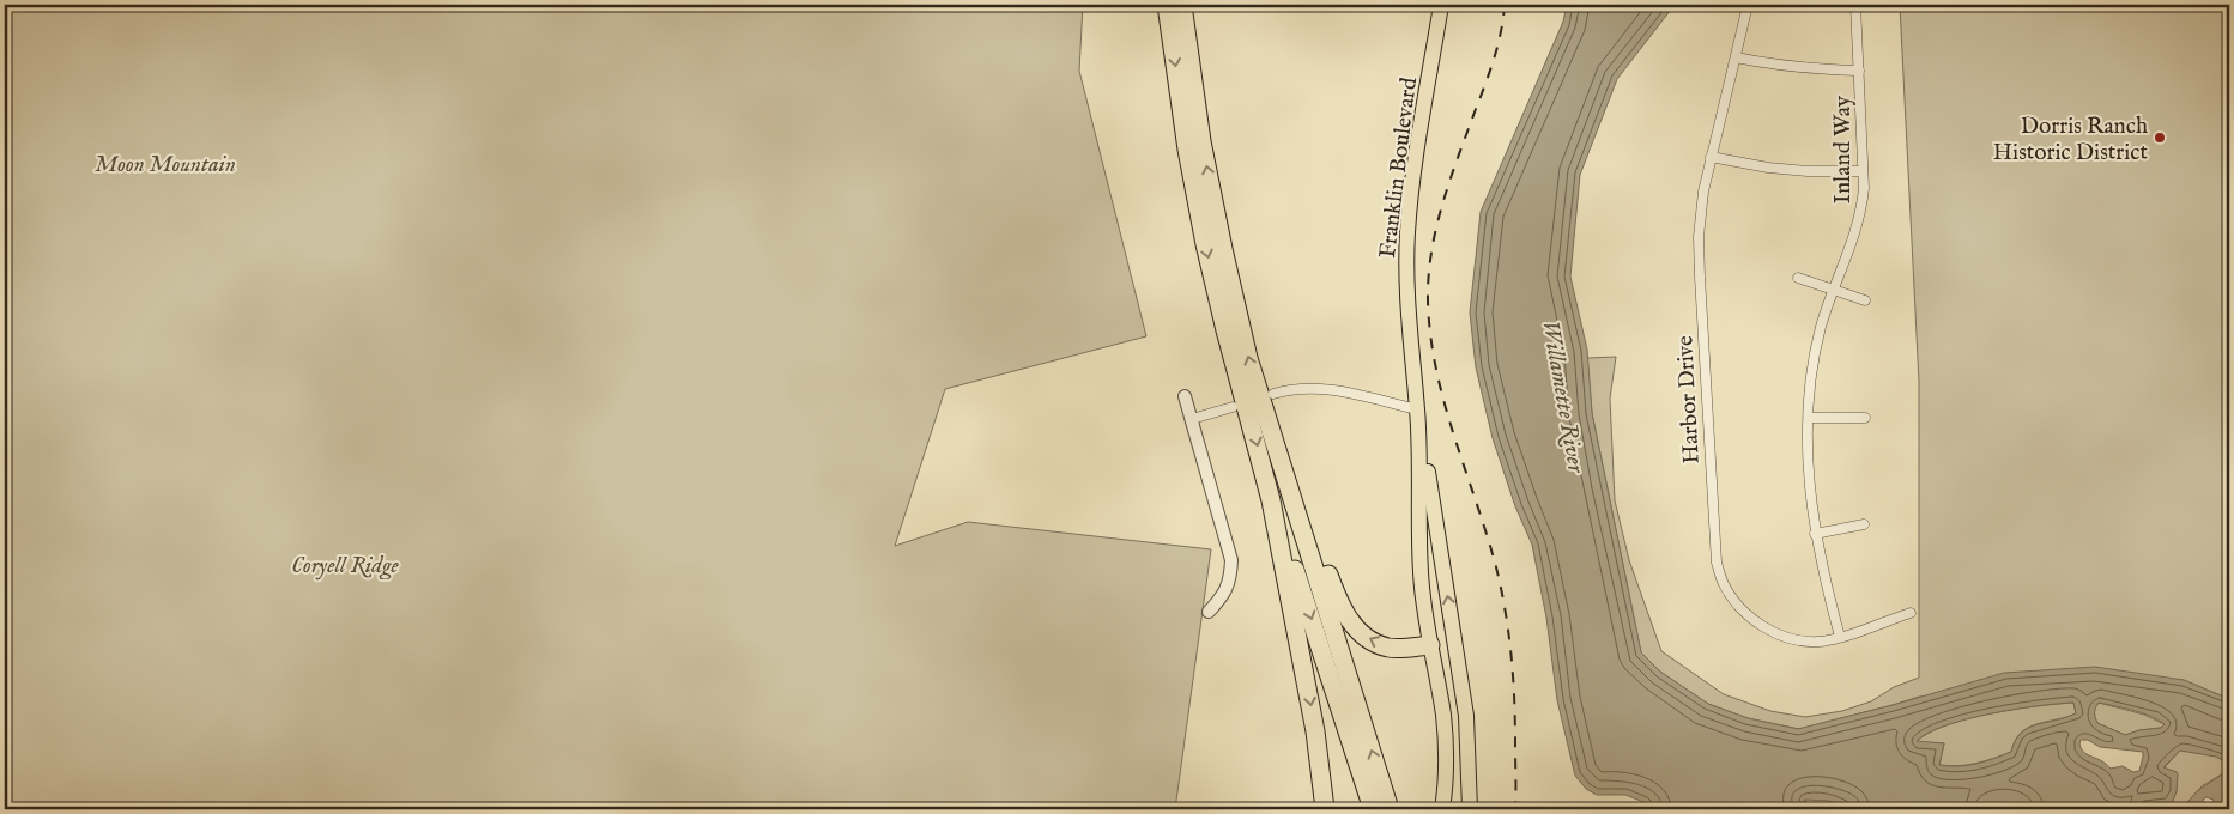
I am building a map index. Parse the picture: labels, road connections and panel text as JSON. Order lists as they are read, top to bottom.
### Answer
{
  "streets": {
    "main road": ["Franklin Boulevard"],
    "street": ["Inland Way", "Harbor Drive"]
  },
  "crossings": [
    ["Inland Way", "Harbor Drive"]
  ],
  "water": ["Willamette River"],
  "parks": ["Moon Mountain", "Coryell Ridge"],
  "places": ["Dorris Ranch Historic District"]
}
